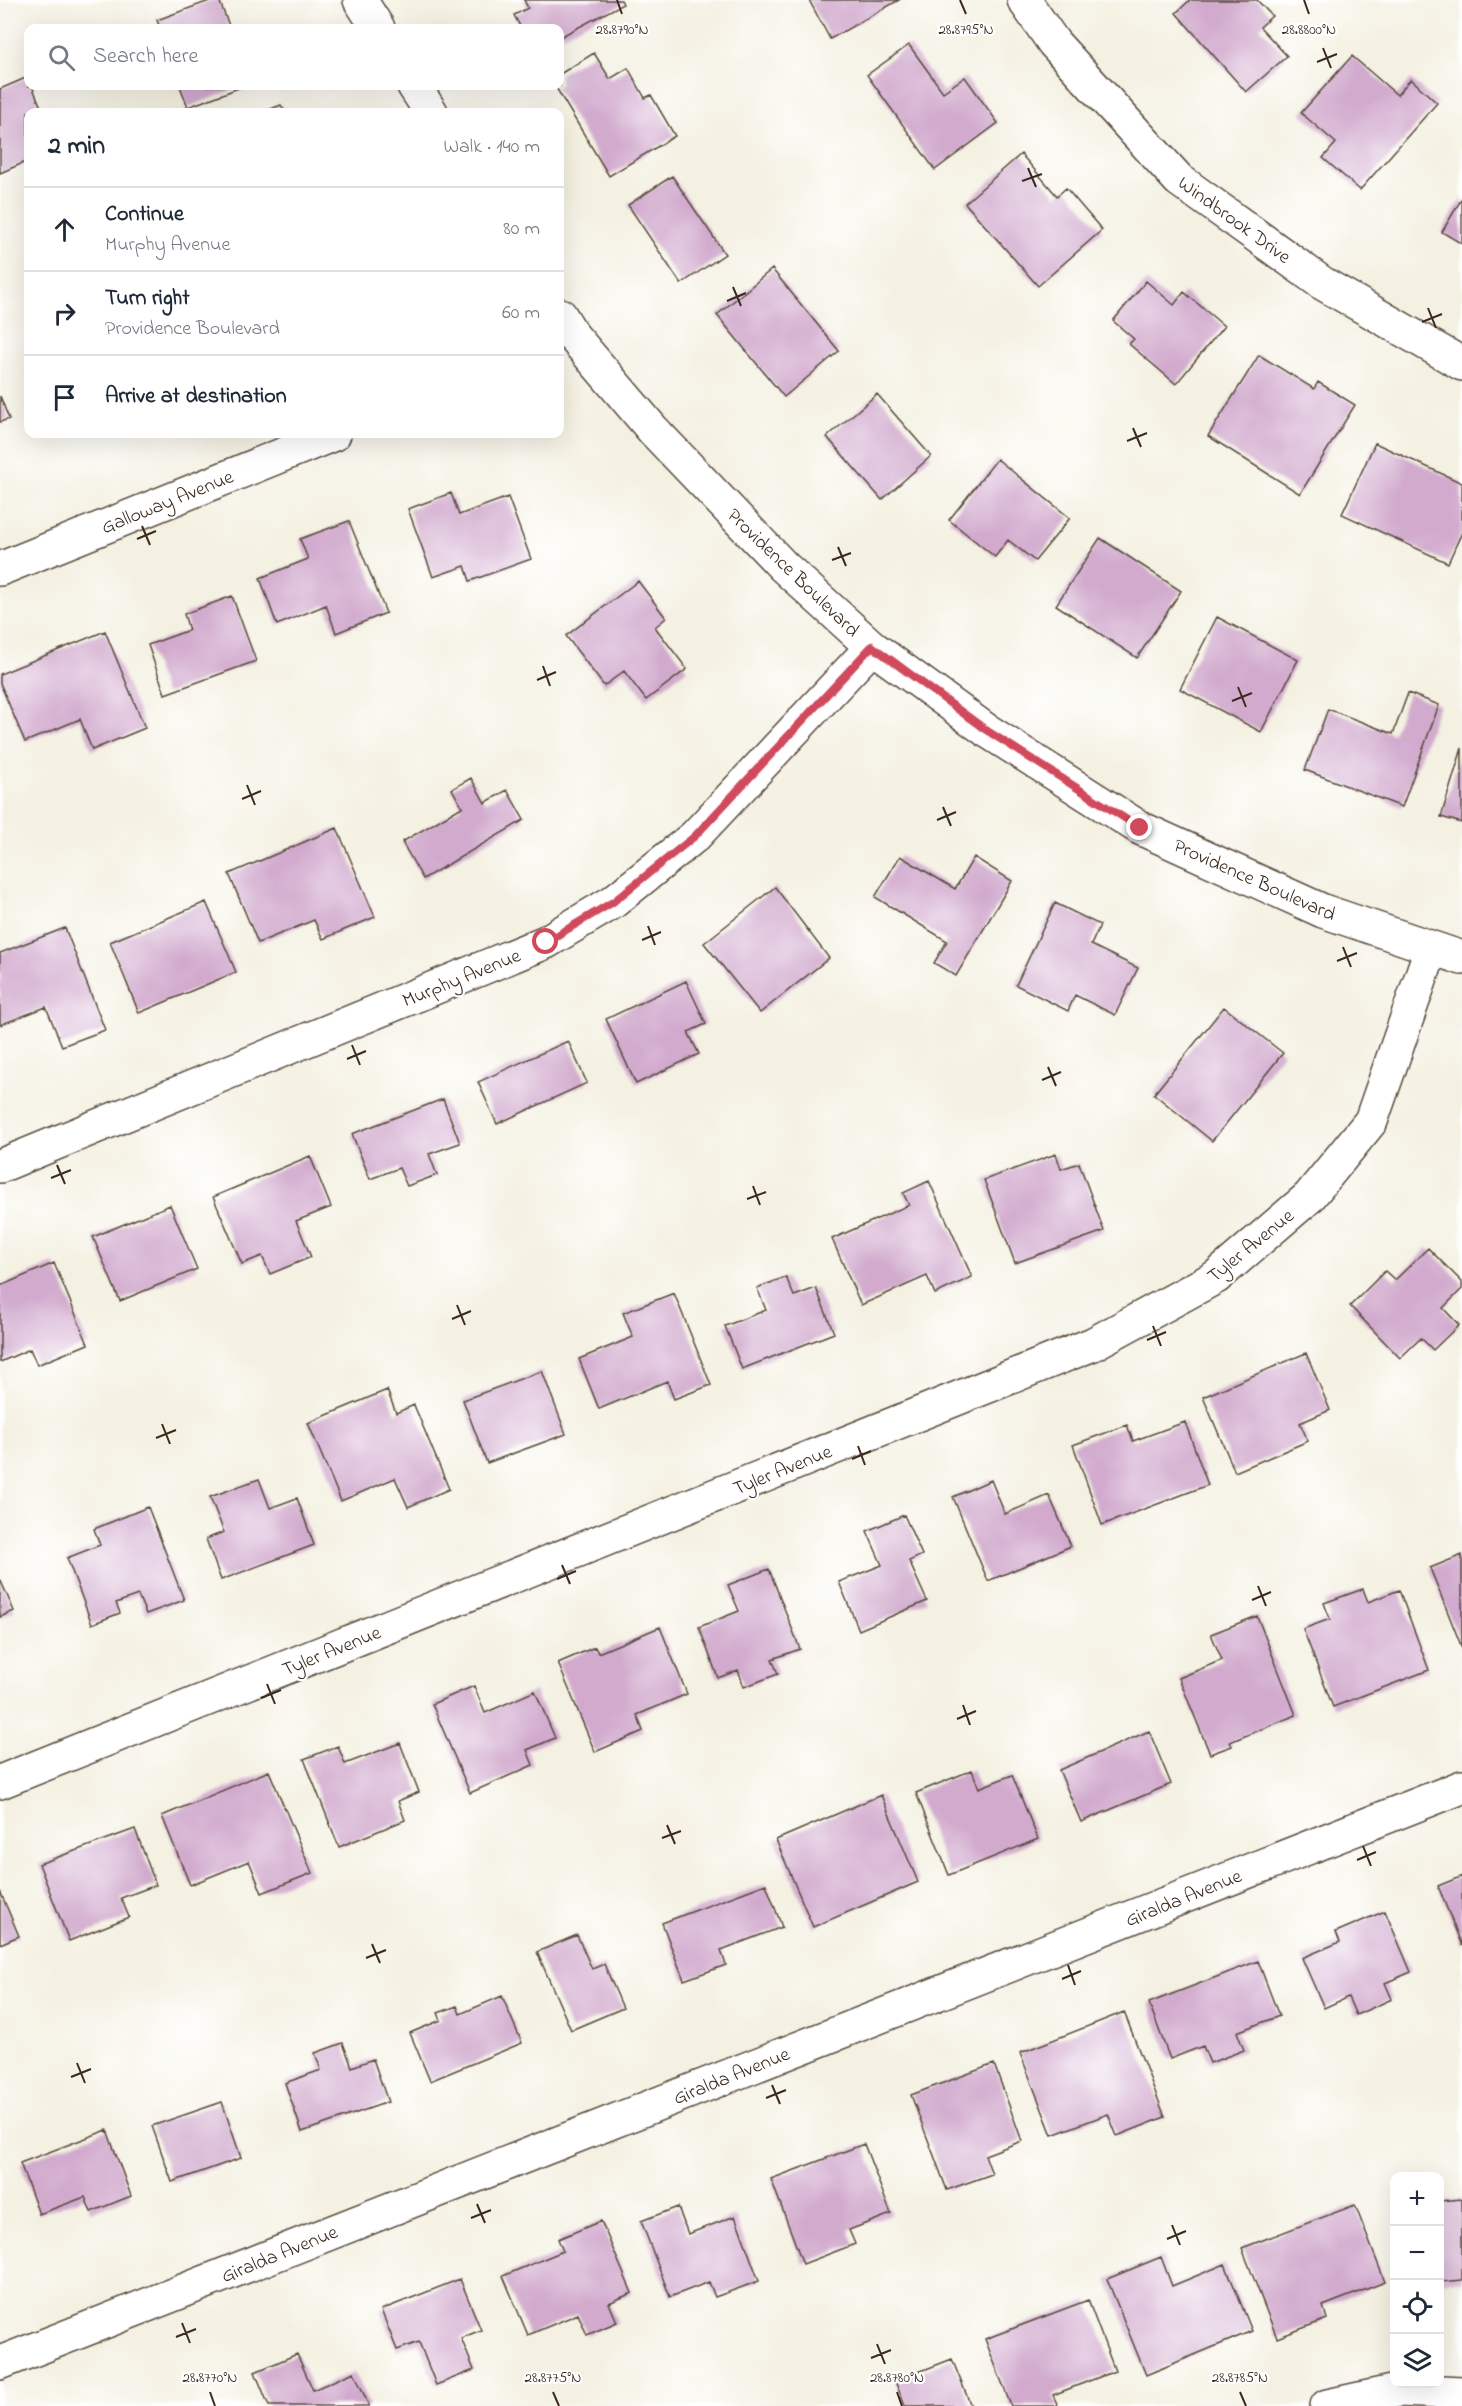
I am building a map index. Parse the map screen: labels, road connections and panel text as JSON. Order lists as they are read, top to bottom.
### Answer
{
  "streets": {
    "street": [
      "Windbrook Drive",
      "Galloway Avenue",
      "Providence Boulevard",
      "Murphy Avenue",
      "Tyler Avenue",
      "Giralda Avenue"
    ]
  },
  "crossings": [
    ["Providence Boulevard", "Murphy Avenue"],
    ["Providence Boulevard", "Tyler Avenue"]
  ],
  "page": {
    "search": "Search here",
    "heading": ["2 min", "Walk · 140 m"],
    "list": [
      ["Continue", "Murphy Avenue", "80 m"],
      ["Turn right", "Providence Boulevard", "60 m"],
      "Arrive at destination"
    ],
    "map_buttons": ["+", "−"]
  },
  "coordinates": [
    "28.8795°N",
    "28.8790°N",
    "28.8800°N",
    "28.8770°N",
    "28.8775°N",
    "28.8780°N",
    "28.8785°N"
  ]
}
